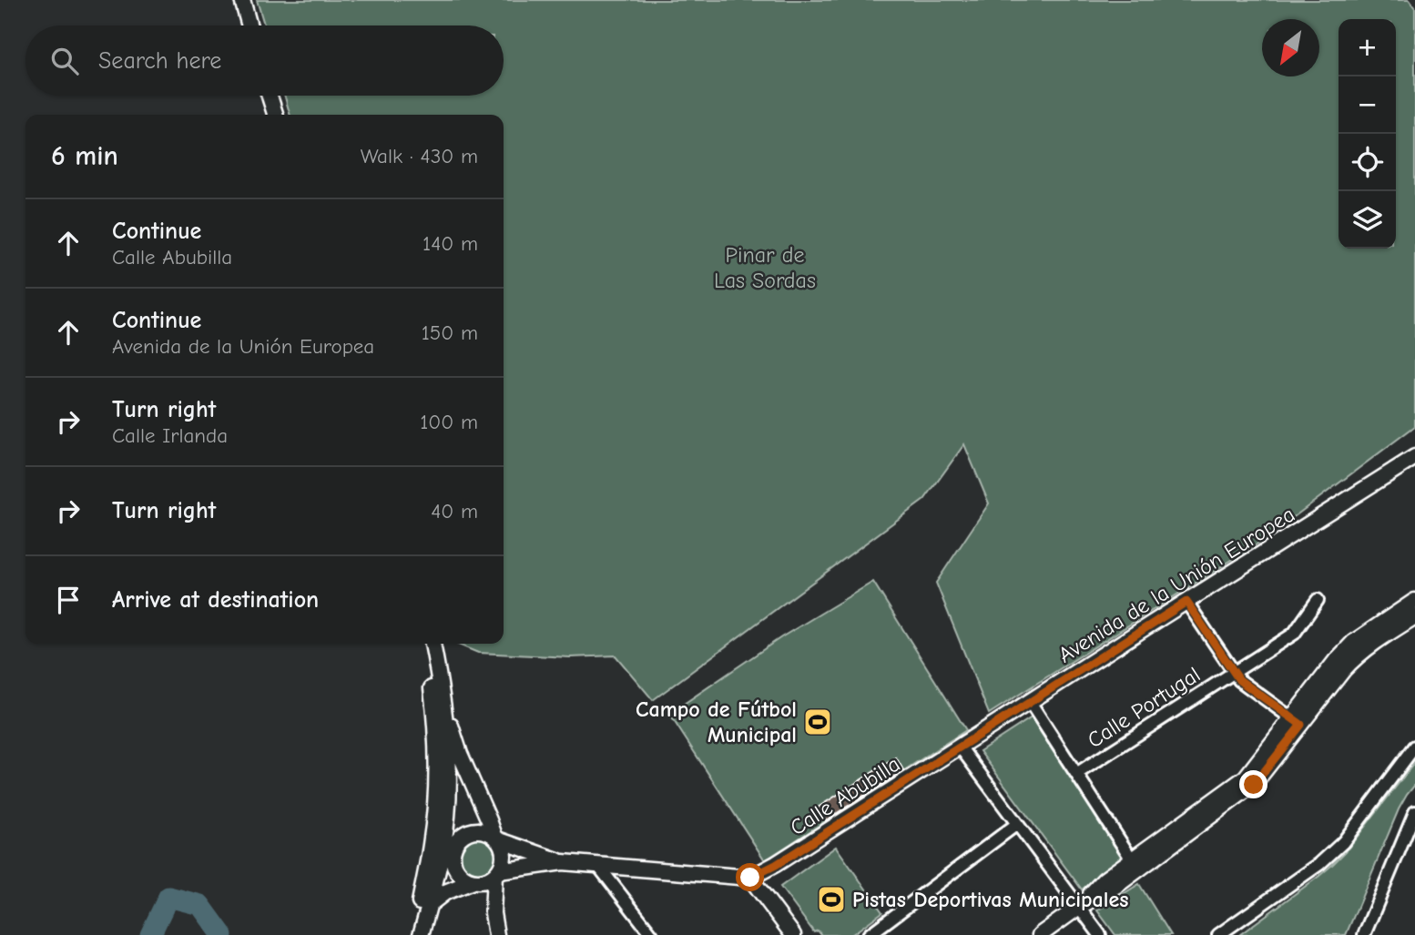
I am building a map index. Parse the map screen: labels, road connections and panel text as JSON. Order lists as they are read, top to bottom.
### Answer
{
  "streets": {
    "street": ["Avenida de la Unión Europea", "Calle Portugal", "Calle Abubilla"]
  },
  "crossings": [
    ["Avenida de la Unión Europea", "Calle Abubilla"]
  ],
  "parks": ["Pinar de Las Sordas"],
  "places": {
    "sports": ["Campo de Fútbol Municipal", "Pistas Deportivas Municipales"]
  },
  "north": "bottom left",
  "page": {
    "map_buttons": ["+", "−"],
    "search": "Search here",
    "heading": ["6 min", "Walk · 430 m"],
    "list": [
      ["Continue", "Calle Abubilla", "140 m"],
      ["Continue", "Avenida de la Unión Europea", "150 m"],
      ["Turn right", "Calle Irlanda", "100 m"],
      ["Turn right", "40 m"],
      "Arrive at destination"
    ]
  }
}
